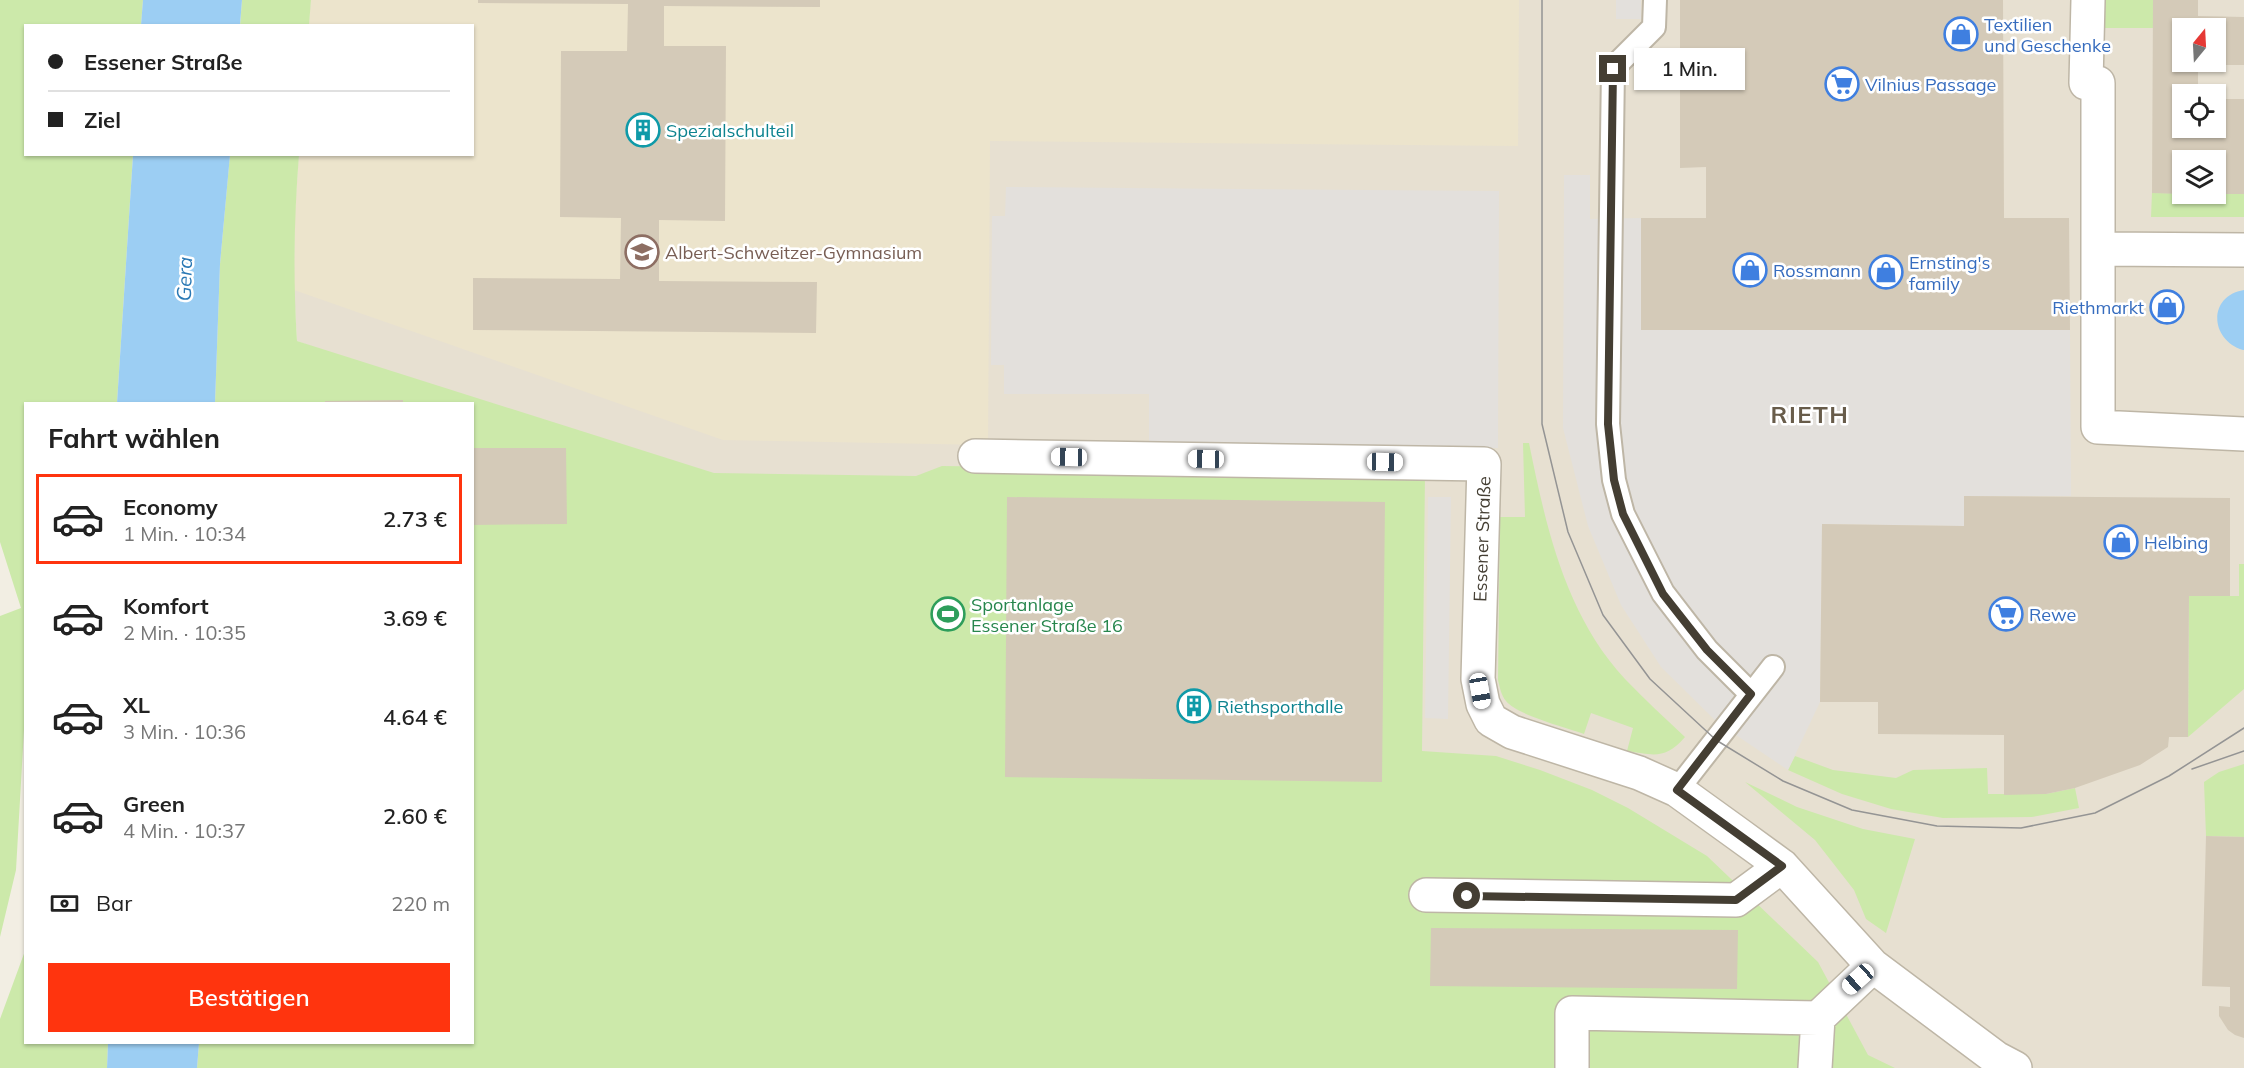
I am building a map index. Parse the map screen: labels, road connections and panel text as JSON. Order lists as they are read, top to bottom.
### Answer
{
  "streets": {
    "street": ["Essener Straße"]
  },
  "districts": ["RIETH"],
  "water": ["Gera"],
  "places": {
    "shop": [
      "Textilien und Geschenke",
      "Rossmann",
      "Ernsting's family",
      "Riethmarkt",
      "Helbing"
    ],
    "supermarket": ["Vilnius Passage", "Rewe"],
    "building": ["Spezialschulteil", "Riethsporthalle"],
    "school or university": ["Albert-Schweitzer-Gymnasium"],
    "sports": ["Sportanlage Essener Straße 16"]
  },
  "north": "top",
  "page": {
    "banner": ["Essener Straße", "Ziel"],
    "bubble": "1 Min.",
    "heading": "Fahrt wählen",
    "list": [
      {
        "name": "Economy",
        "note": "1 Min. · 10:34",
        "value": "2.73 €"
      },
      {
        "name": "Komfort",
        "note": "2 Min. · 10:35",
        "value": "3.69 €"
      },
      {
        "name": "XL",
        "note": "3 Min. · 10:36",
        "value": "4.64 €"
      },
      {
        "name": "Green",
        "note": "4 Min. · 10:37",
        "value": "2.60 €"
      }
    ],
    "pay": ["Bar", "220 m"],
    "buttons": "Bestätigen"
  }
}
